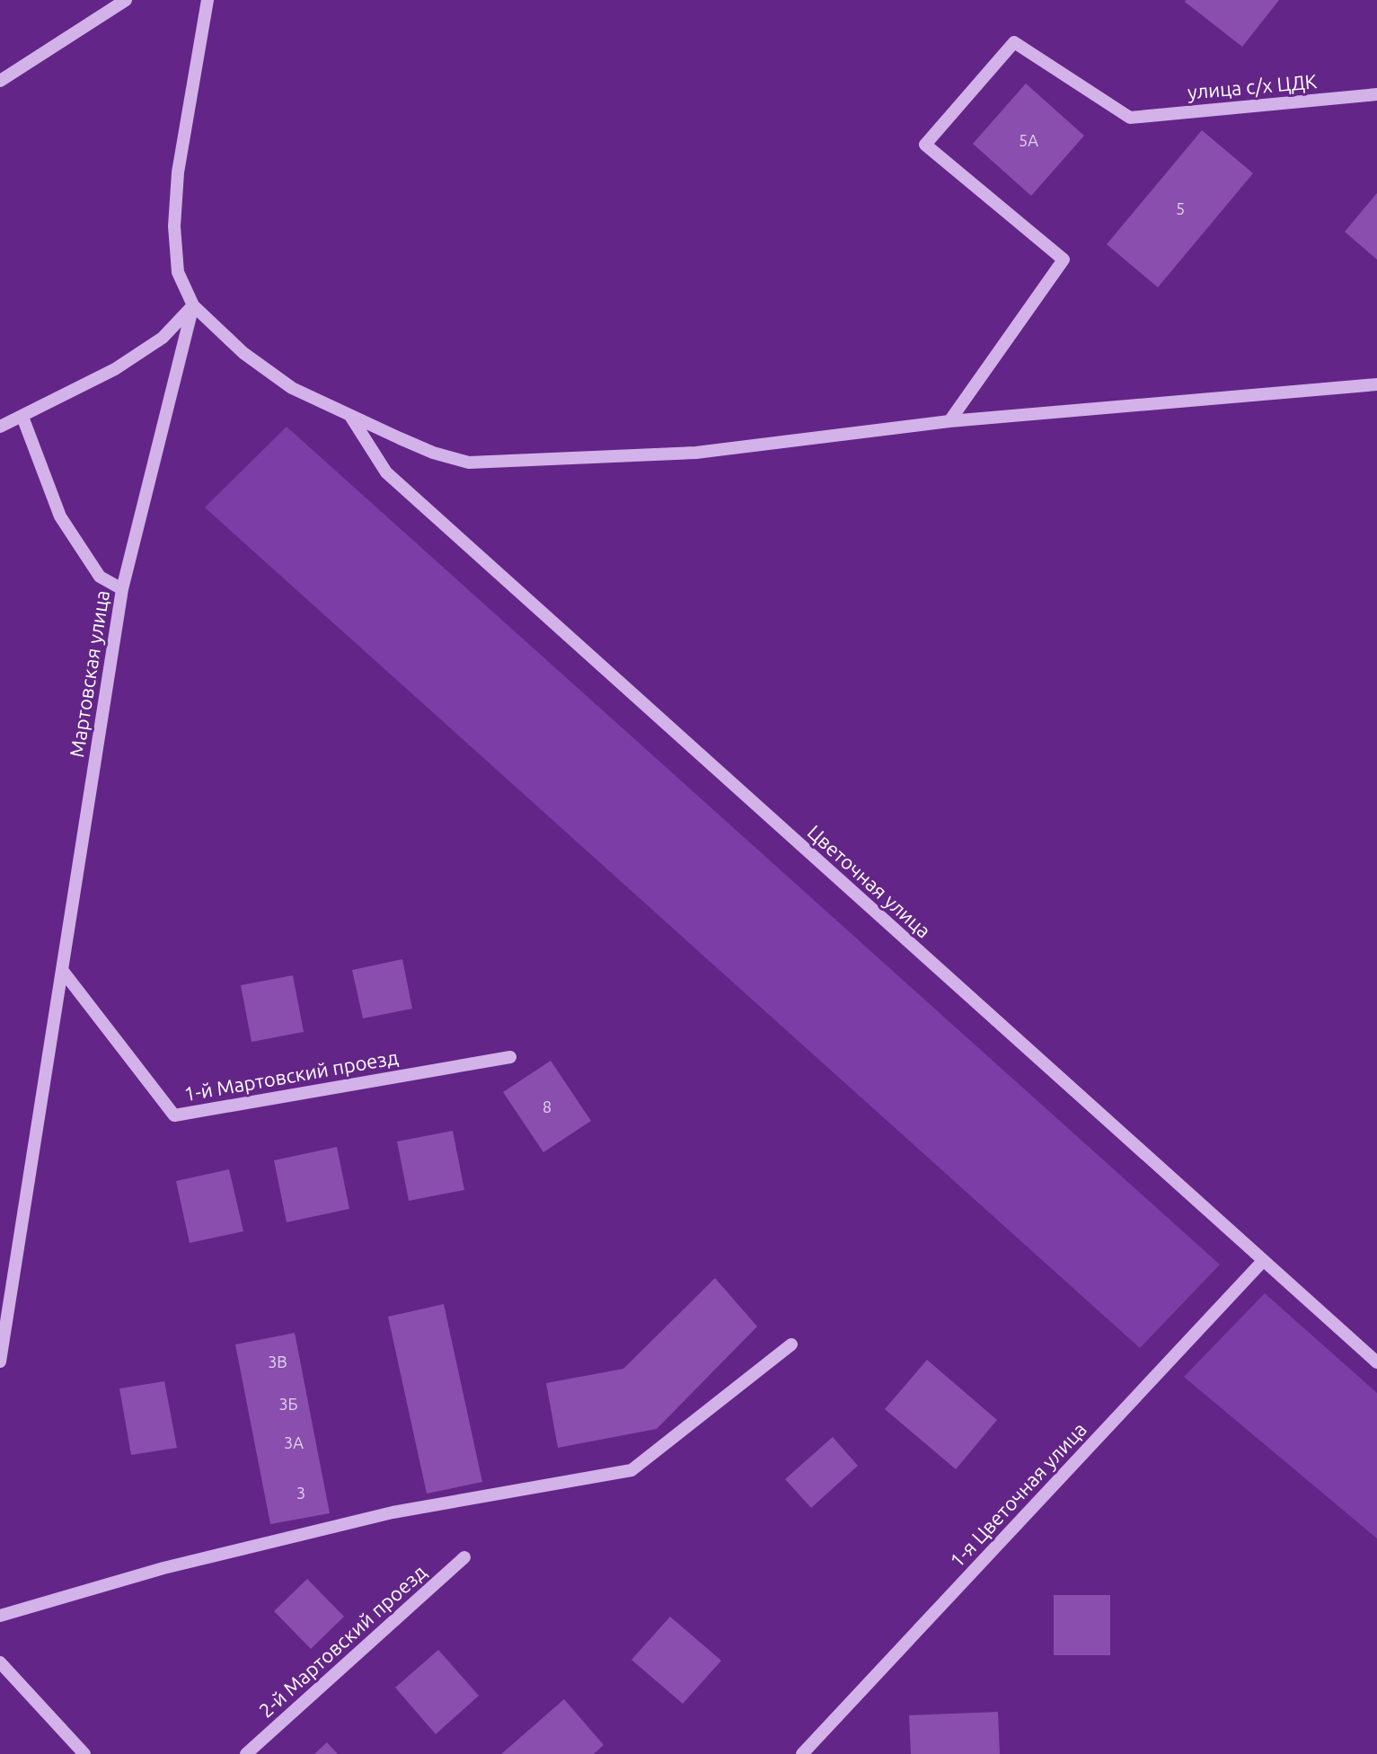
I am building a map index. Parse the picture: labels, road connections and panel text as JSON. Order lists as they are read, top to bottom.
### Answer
{
  "streets": {
    "street": [
      "улица с/х ЦДК",
      "Мартовская улица",
      "Цветочная улица",
      "1-й Мартовский проезд",
      "1-я Цветочная улица",
      "2-й Мартовский проезд"
    ]
  },
  "crossings": [
    ["Мартовская улица", "1-й Мартовский проезд"],
    ["Цветочная улица", "1-я Цветочная улица"]
  ],
  "house_numbers": [
    "5А",
    "5",
    "8",
    "3В",
    "3Б",
    "3А",
    "3"
  ]
}
